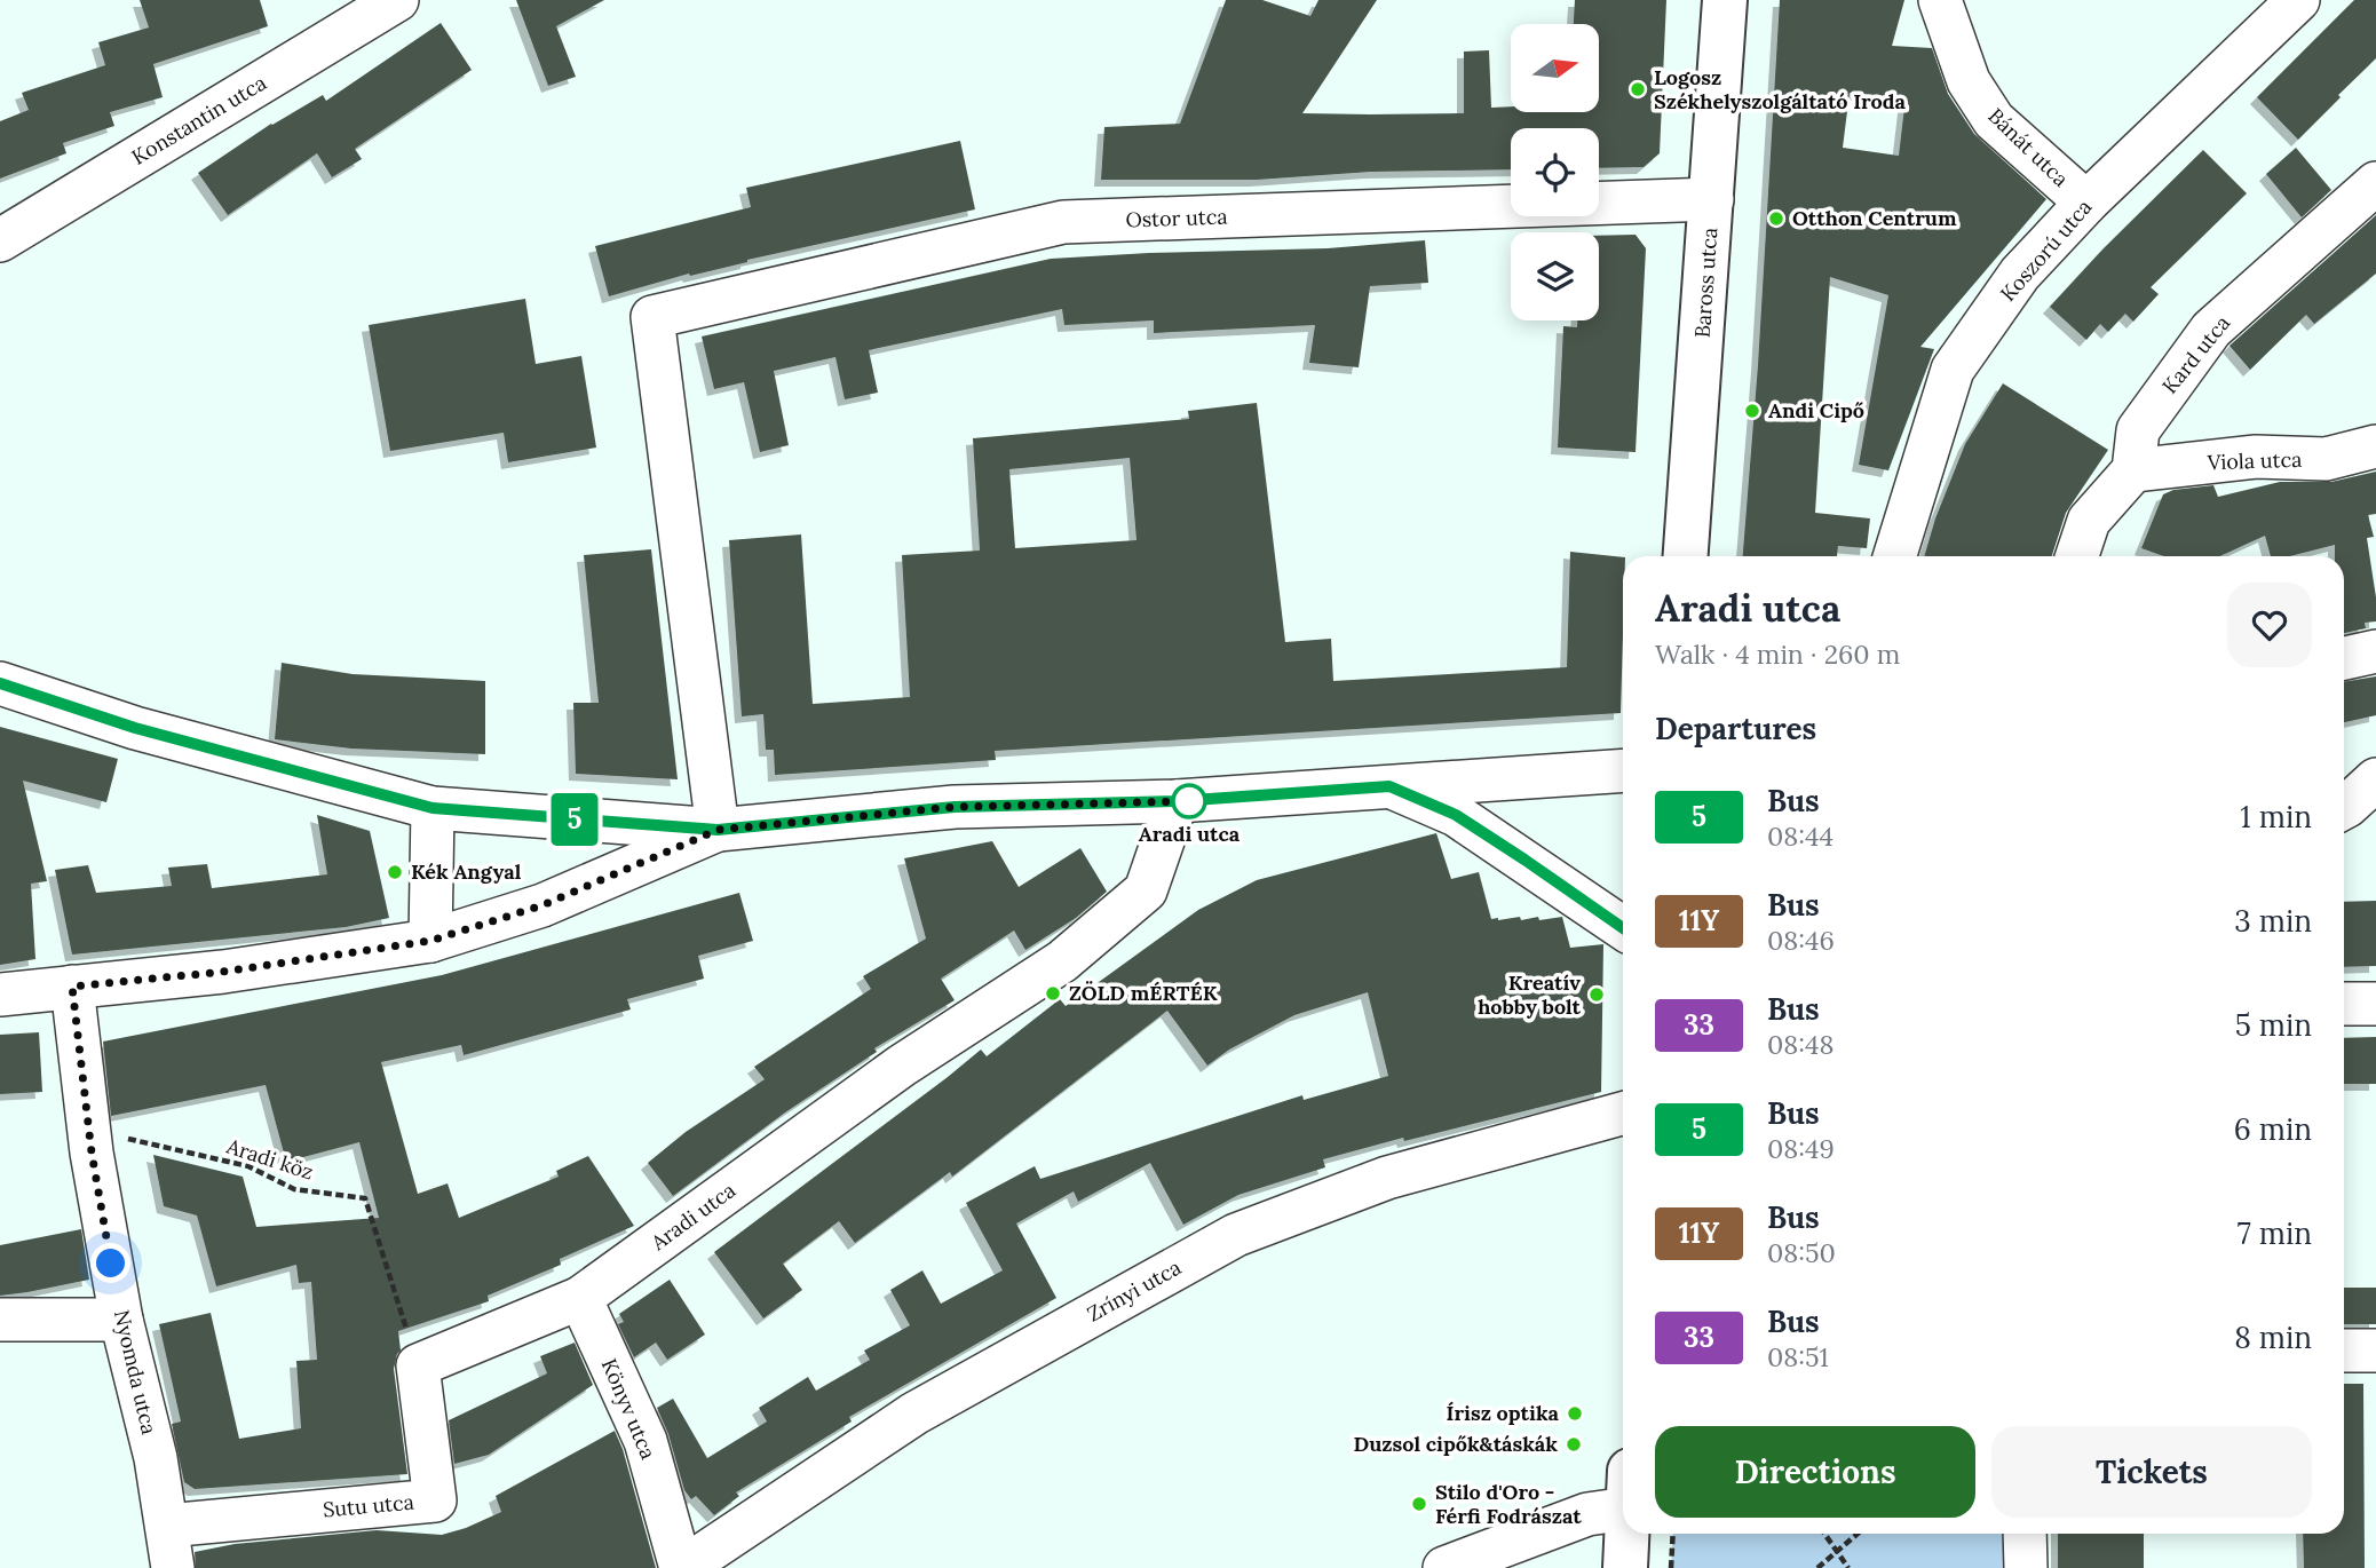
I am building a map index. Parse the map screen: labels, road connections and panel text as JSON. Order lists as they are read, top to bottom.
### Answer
{
  "streets": {
    "street": [
      "Konstantin utca",
      "Bánát utca",
      "Ostor utca",
      "Koszorú utca",
      "Baross utca",
      "Kard utca",
      "Viola utca",
      "Aradi utca",
      "Zrínyi utca",
      "Nyomda utca",
      "Könyv utca",
      "Sutu utca"
    ],
    "path": ["Aradi köz"]
  },
  "crossings": [
    ["Bánát utca", "Koszorú utca"],
    ["Ostor utca", "Baross utca"],
    ["Kard utca", "Viola utca"],
    ["Aradi köz", "Aradi utca"],
    ["Aradi köz", "Nyomda utca"],
    ["Aradi köz", "Sutu utca"],
    ["Aradi utca", "Könyv utca"],
    ["Aradi utca", "Sutu utca"],
    ["Zrínyi utca", "Könyv utca"],
    ["Nyomda utca", "Sutu utca"]
  ],
  "places": [
    "Logosz Székhelyszolgáltató Iroda",
    "Otthon Centrum",
    "Andi Cipő",
    "Aradi utca",
    "Kék Angyal",
    "ZÖLD mÉRTÉK",
    "Kreatív hobby bolt",
    "Írisz optika",
    "Duzsol cipők&táskák",
    "Stilo d'Oro - Férfi Fodrászat"
  ],
  "lines": ["bus line 5"],
  "north": "right",
  "page": {
    "on_map": "5",
    "heading": [
      ["Aradi utca", "Walk · 4 min · 260 m"],
      "Departures"
    ],
    "list": [
      {
        "mark": "5",
        "name": "Bus",
        "note": "08:44",
        "value": "1 min"
      },
      {
        "mark": "11Y",
        "name": "Bus",
        "note": "08:46",
        "value": "3 min"
      },
      {
        "mark": "33",
        "name": "Bus",
        "note": "08:48",
        "value": "5 min"
      },
      {
        "mark": "5",
        "name": "Bus",
        "note": "08:49",
        "value": "6 min"
      },
      {
        "mark": "11Y",
        "name": "Bus",
        "note": "08:50",
        "value": "7 min"
      },
      {
        "mark": "33",
        "name": "Bus",
        "note": "08:51",
        "value": "8 min"
      }
    ],
    "buttons": ["Directions", "Tickets"]
  }
}
